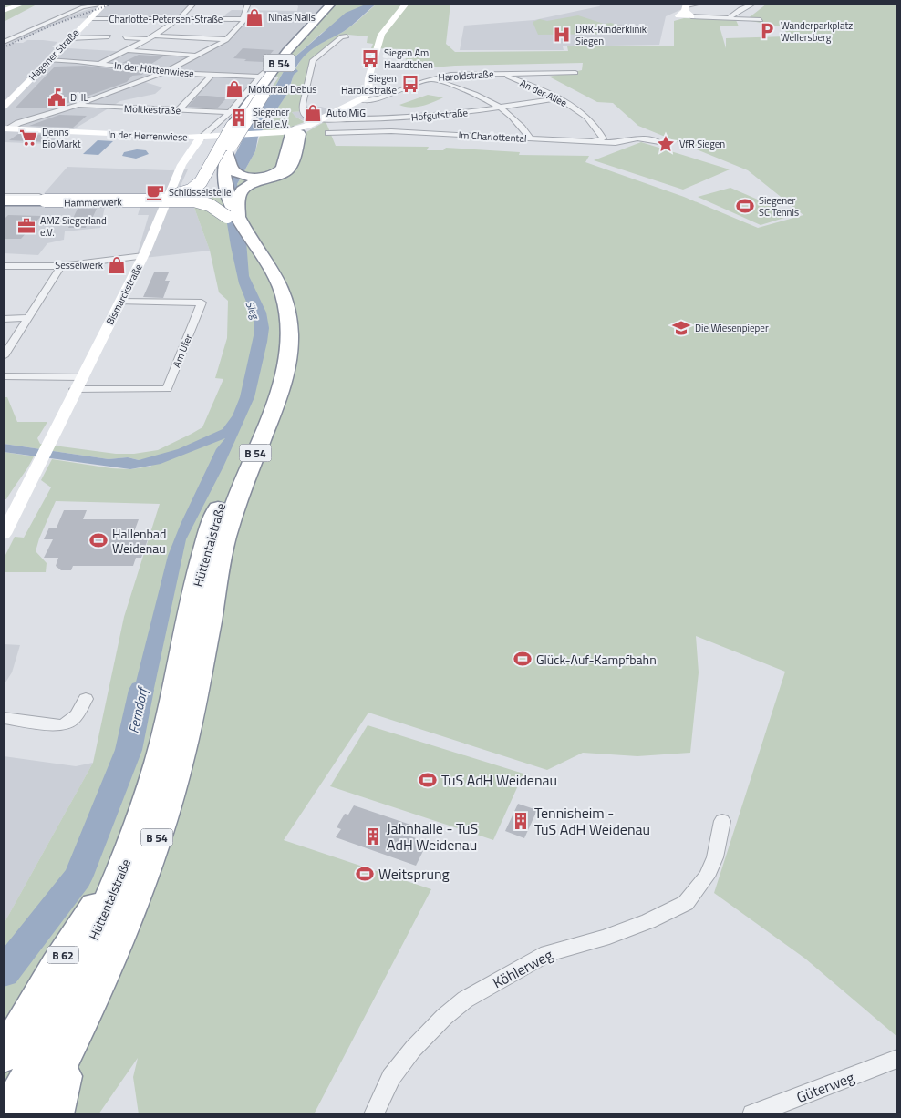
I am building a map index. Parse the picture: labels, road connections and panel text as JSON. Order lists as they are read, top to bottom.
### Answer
{
  "streets": {
    "highway": ["B 54", "Hüttentalstraße", "B 62"],
    "street": [
      "Charlotte-Petersen-Straße",
      "Hagener Straße",
      "In der Hüttenwiese",
      "Haroldstraße",
      "An der Allee",
      "Moltkestraße",
      "Hofgutstraße",
      "In der Herrenwiese",
      "Im Charlottental",
      "Hammerwerk",
      "Bismarckstraße",
      "Am Ufer",
      "Köhlerweg",
      "Güterweg"
    ]
  },
  "crossings": [
    ["Charlotte-Petersen-Straße", "Hagener Straße"],
    ["Hagener Straße", "In der Hüttenwiese"],
    ["B 54", "Hüttentalstraße"],
    ["In der Hüttenwiese", "Bismarckstraße"],
    ["Haroldstraße", "An der Allee"],
    ["Haroldstraße", "In der Herrenwiese"],
    ["An der Allee", "Hofgutstraße"],
    ["An der Allee", "Im Charlottental"],
    ["Moltkestraße", "Bismarckstraße"],
    ["Hofgutstraße", "In der Herrenwiese"],
    ["Hofgutstraße", "Im Charlottental"],
    ["In der Herrenwiese", "Bismarckstraße"],
    ["Hammerwerk", "Bismarckstraße"],
    ["Bismarckstraße", "Am Ufer"],
    ["Hüttentalstraße", "B 62"]
  ],
  "water": ["Sieg", "Ferndorf"],
  "places": {
    "shop": [
      "Ninas Nails",
      "Motorrad Debus",
      "Auto MiG",
      "Sesselwerk"
    ],
    "parking": ["Wanderparkplatz Wellersberg"],
    "hospital": ["DRK-Kinderklinik Siegen"],
    "bus stop": ["Siegen Am Haardtchen", "Siegen Haroldstraße"],
    "public building": ["DHL"],
    "building": ["Siegener Tafel e.V.", "Tennisheim - TuS AdH Weidenau", "Jahnhalle - TuS AdH Weidenau"],
    "supermarket": ["Denns BioMarkt"],
    "place": ["VfR Siegen"],
    "cafe": ["Schlüsselstelle"],
    "sports": [
      "Siegener SC Tennis",
      "Hallenbad Weidenau",
      "Glück-Auf-Kampfbahn",
      "TuS AdH Weidenau",
      "Weitsprung"
    ],
    "office": ["AMZ Siegerland e.V."],
    "school or university": ["Die Wiesenpieper"]
  }
}
